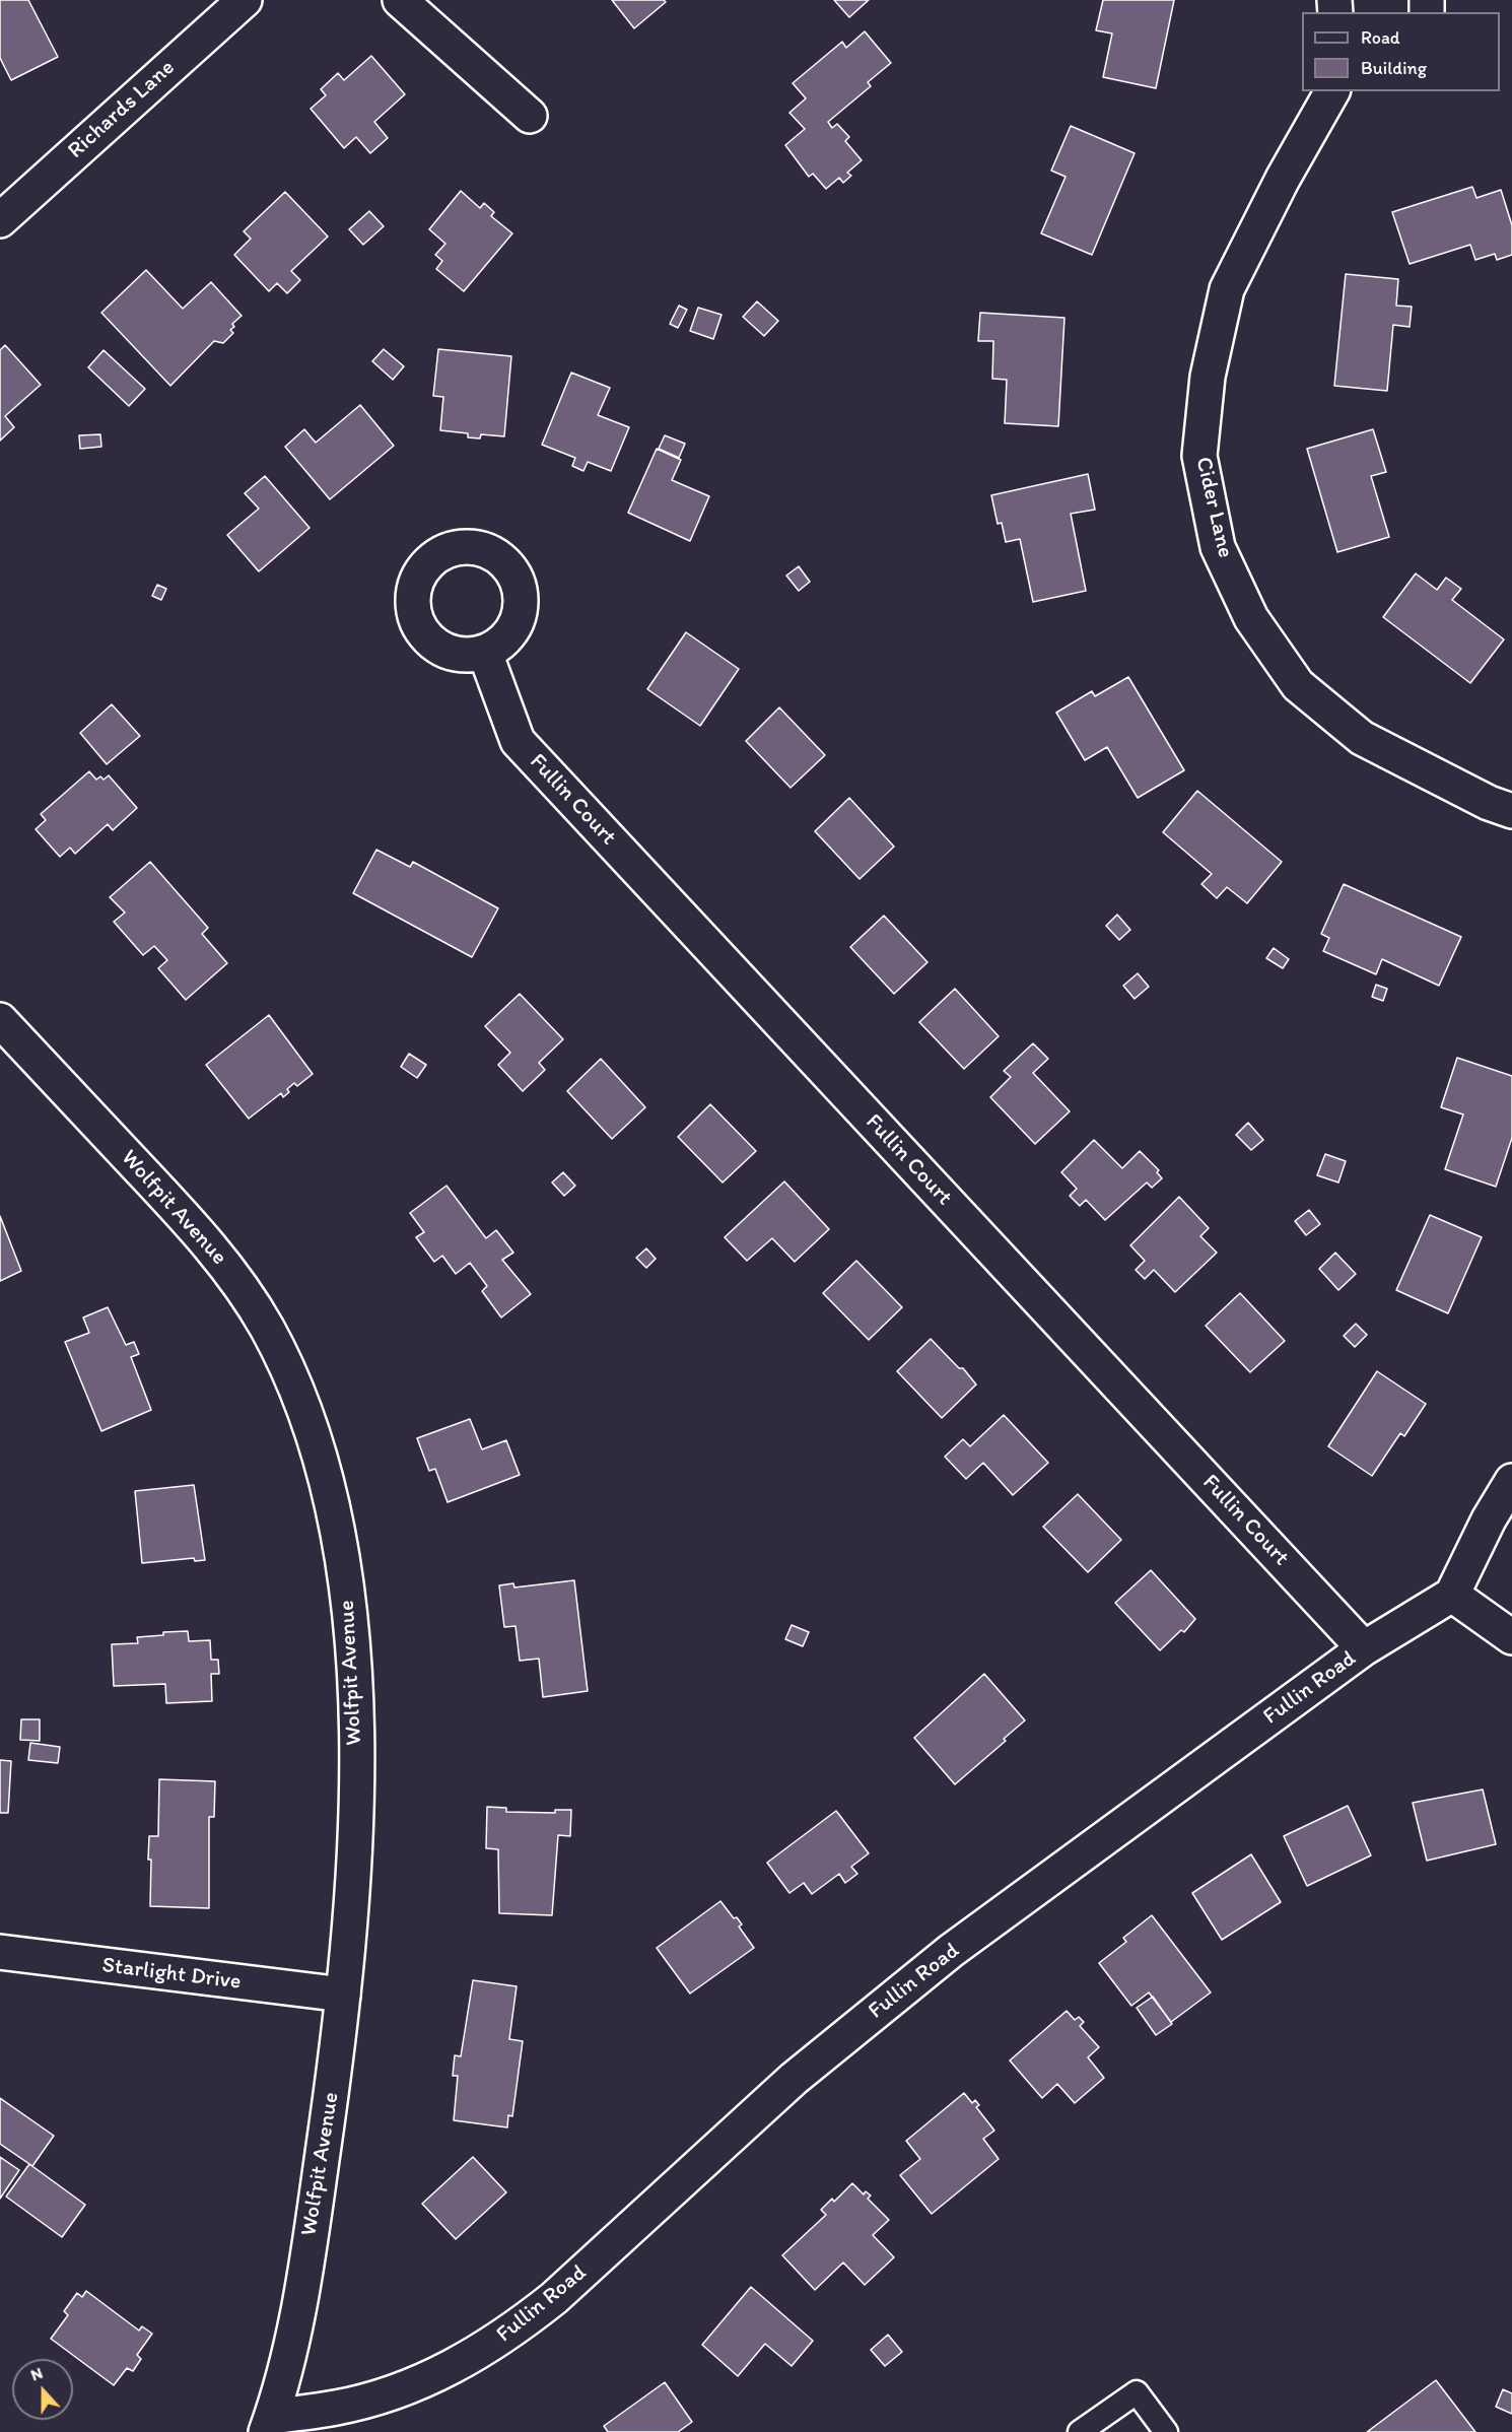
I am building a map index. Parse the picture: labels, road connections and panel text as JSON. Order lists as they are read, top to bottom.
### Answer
{
  "streets": {
    "street": [
      "Richards Lane",
      "Cider Lane",
      "Fullin Court",
      "Wolfpit Avenue",
      "Fullin Road",
      "Starlight Drive"
    ]
  },
  "crossings": [
    ["Fullin Court", "Fullin Road"],
    ["Wolfpit Avenue", "Fullin Road"],
    ["Wolfpit Avenue", "Starlight Drive"]
  ],
  "legend": ["Road", "Building"],
  "north": "top"
}
